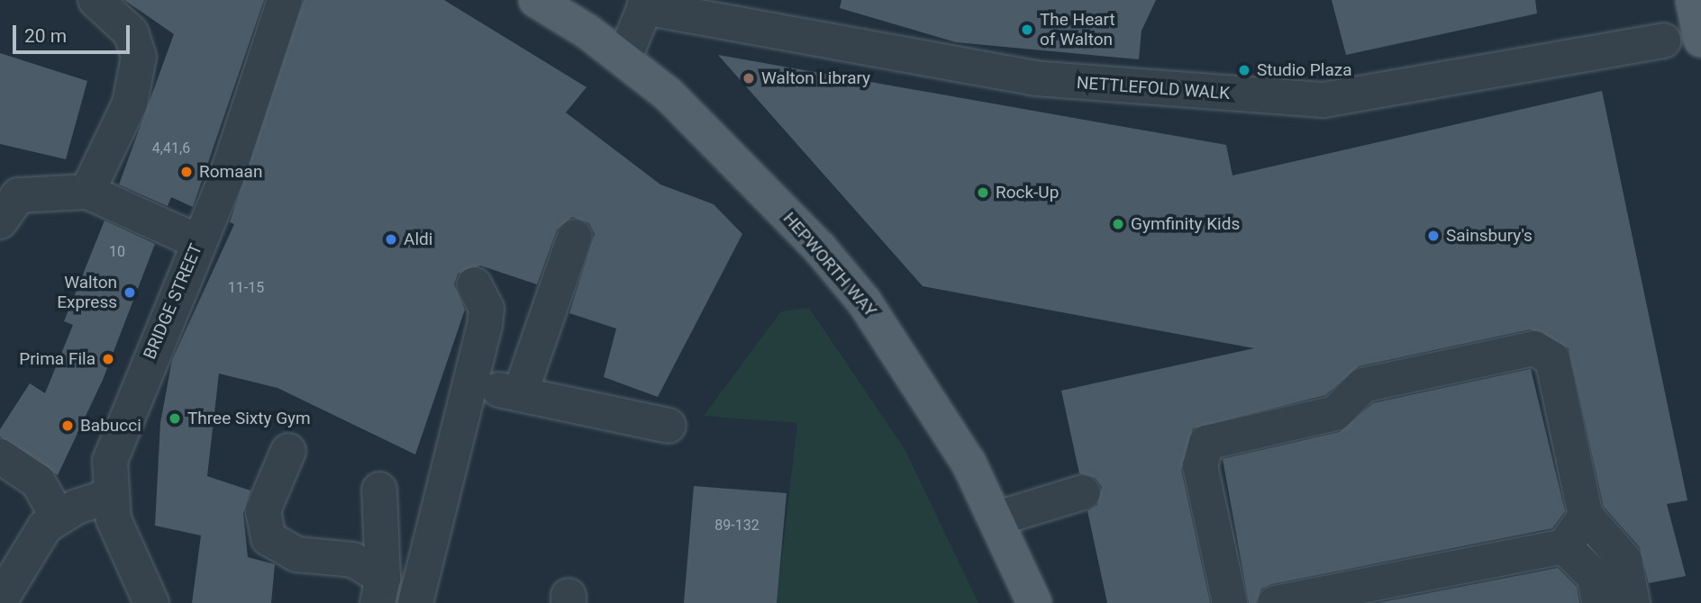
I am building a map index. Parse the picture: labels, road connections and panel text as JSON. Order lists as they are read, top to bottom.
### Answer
{
  "streets": {
    "main road": ["HEPWORTH WAY"],
    "street": ["NETTLEFOLD WALK", "BRIDGE STREET"]
  },
  "places": [
    "The Heart of Walton",
    "Studio Plaza",
    "Walton Library",
    "Romaan",
    "Rock-Up",
    "Gymfinity Kids",
    "Sainsbury's",
    "Aldi",
    "Walton Express",
    "Prima Fila",
    "Three Sixty Gym",
    "Babucci"
  ],
  "house_numbers": [
    "4,41,6",
    "10",
    "11-15",
    "89-132"
  ],
  "scale_bar": "20 m"
}
